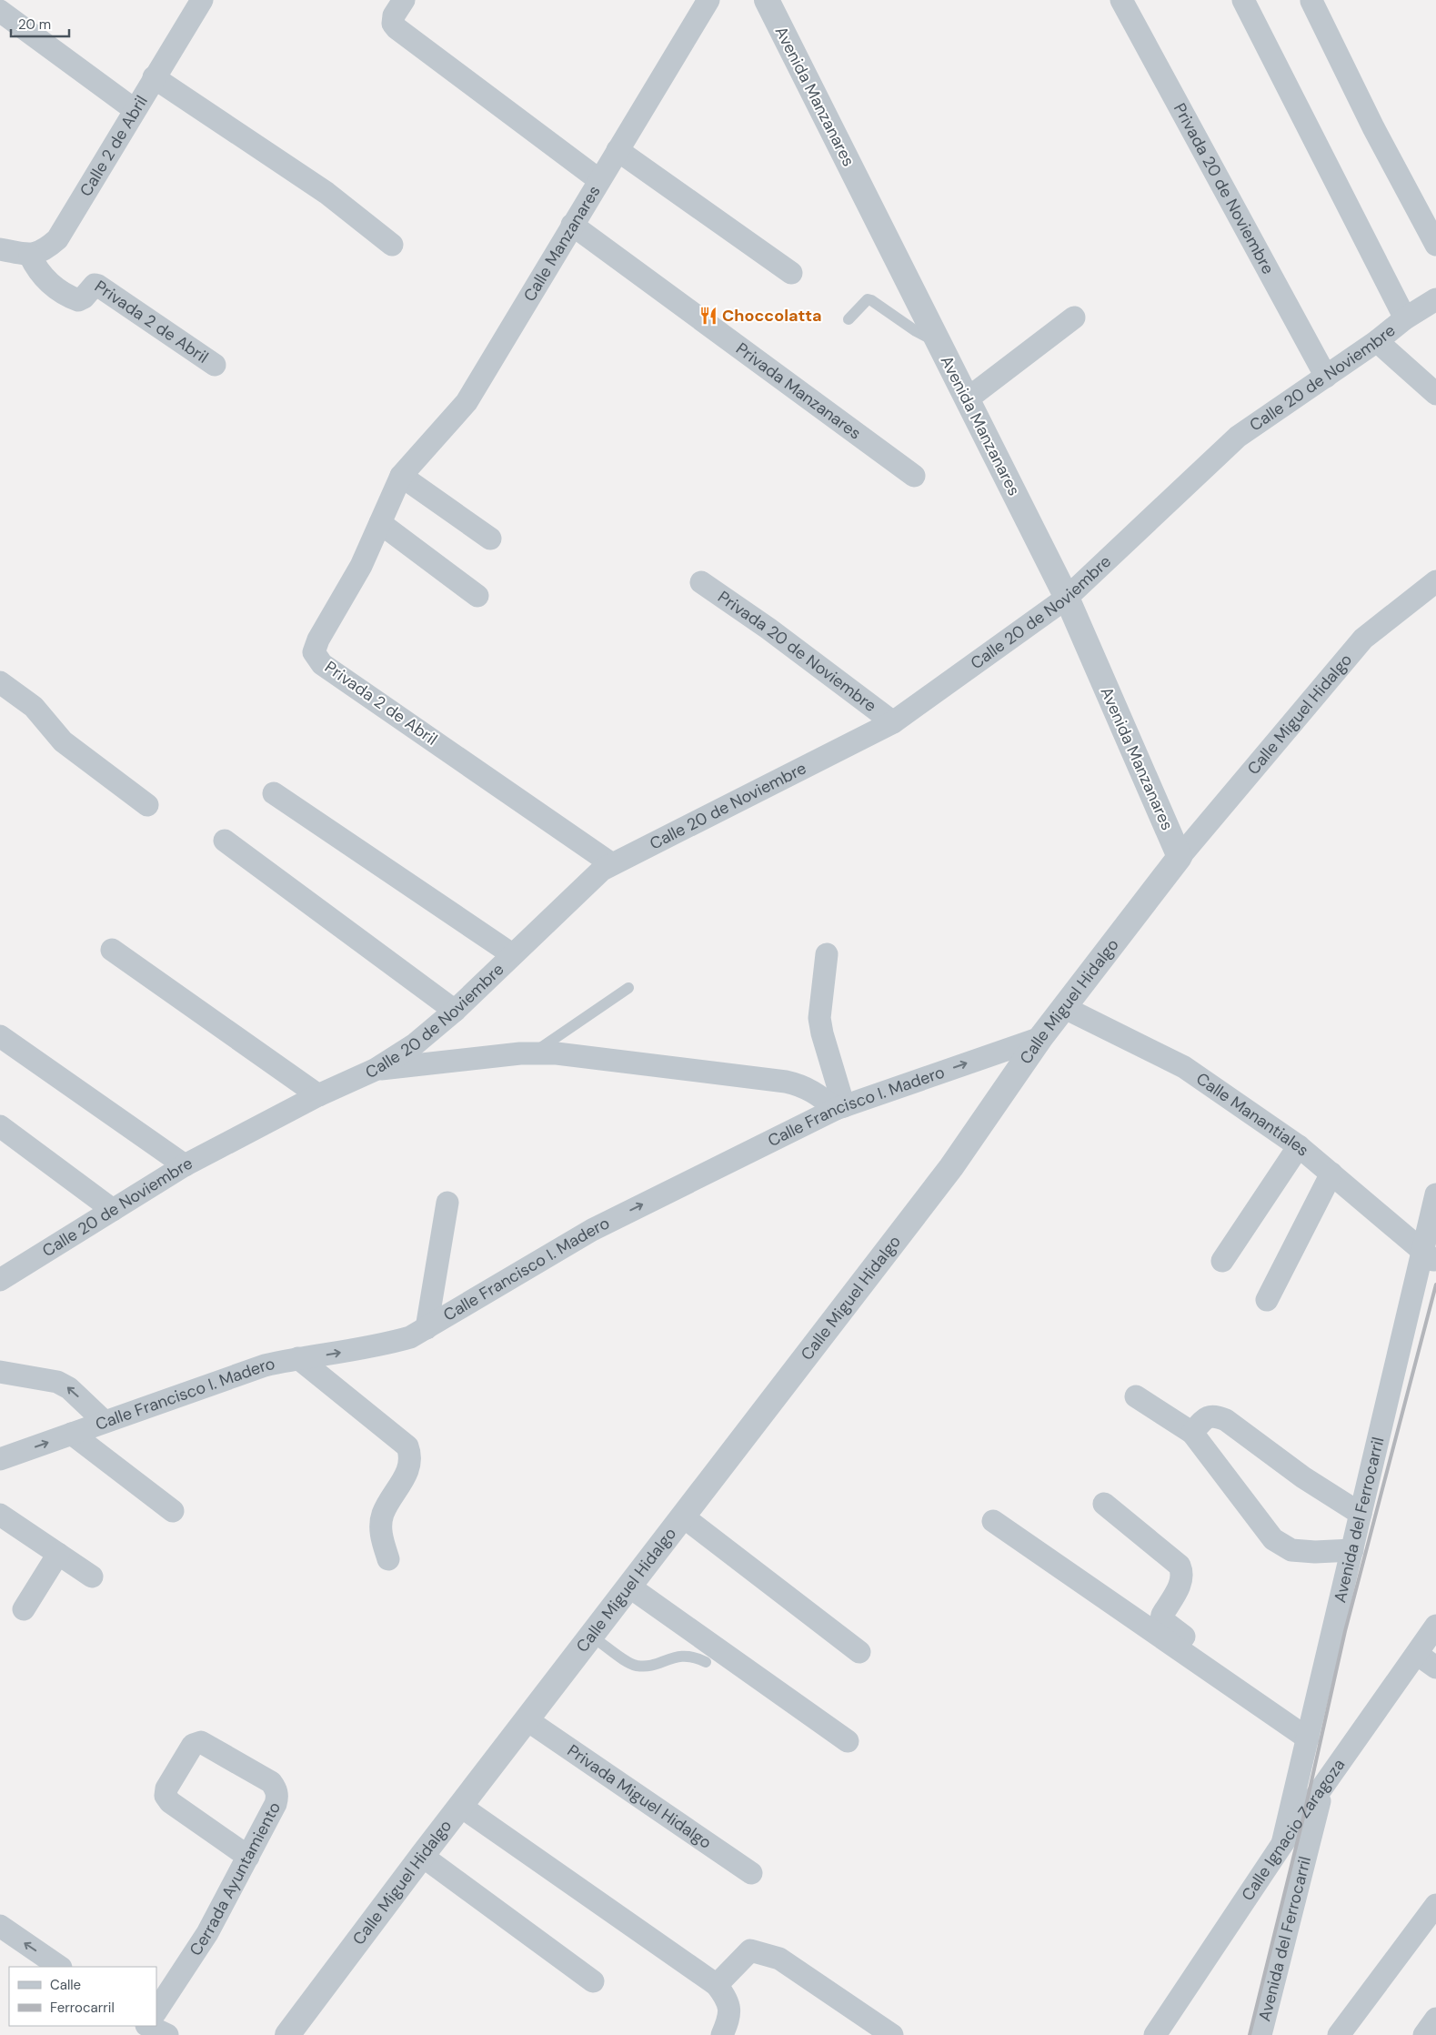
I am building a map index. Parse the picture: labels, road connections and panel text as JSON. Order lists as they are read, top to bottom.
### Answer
{
  "streets": {
    "street": [
      "Avenida Manzanares",
      "Calle 2 de Abril",
      "Privada 20 de Noviembre",
      "Calle Manzanares",
      "Privada 2 de Abril",
      "Calle 20 de Noviembre",
      "Privada Manzanares",
      "Calle Miguel Hidalgo",
      "Calle Francisco I. Madero",
      "Calle Manantiales",
      "Avenida del Ferrocarril",
      "Privada Miguel Hidalgo",
      "Calle Ignacio Zaragoza",
      "Cerrada Ayuntamiento"
    ]
  },
  "crossings": [
    ["Avenida Manzanares", "Calle 20 de Noviembre"],
    ["Avenida Manzanares", "Calle Miguel Hidalgo"],
    ["Calle 2 de Abril", "Privada 2 de Abril"],
    ["Privada 20 de Noviembre", "Calle 20 de Noviembre"],
    ["Calle Manzanares", "Privada 2 de Abril"],
    ["Calle Manzanares", "Privada Manzanares"],
    ["Privada 2 de Abril", "Calle 20 de Noviembre"],
    ["Calle Miguel Hidalgo", "Calle Francisco I. Madero"],
    ["Calle Miguel Hidalgo", "Calle Manantiales"],
    ["Calle Miguel Hidalgo", "Privada Miguel Hidalgo"],
    ["Calle Manantiales", "Avenida del Ferrocarril"],
    ["Avenida del Ferrocarril", "Calle Ignacio Zaragoza"]
  ],
  "one_way": ["Calle Francisco I. Madero"],
  "places": {
    "restaurant": ["Choccolatta"]
  },
  "legend": ["Calle", "Ferrocarril"],
  "scale_bar": "20 m"
}
